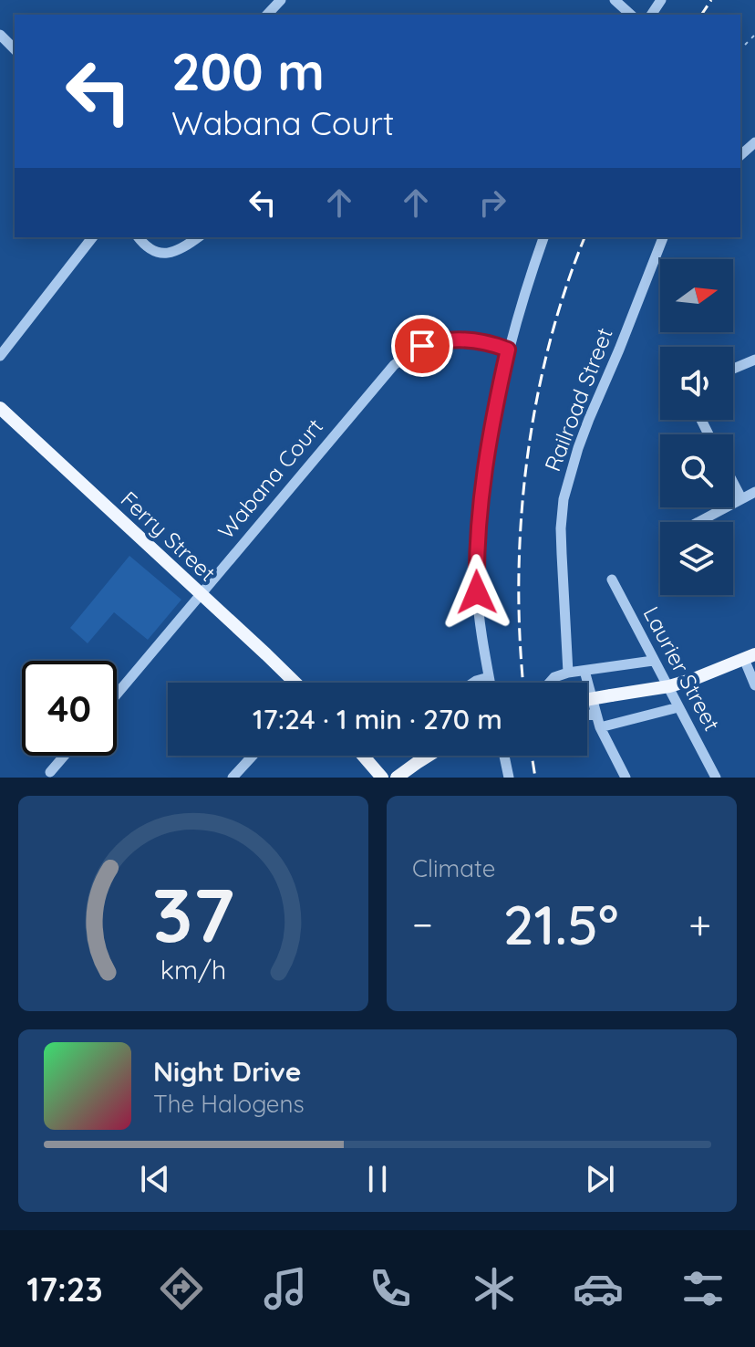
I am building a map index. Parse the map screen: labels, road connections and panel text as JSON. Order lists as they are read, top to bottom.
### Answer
{
  "streets": {
    "main road": ["Ferry Street"],
    "street": ["Railroad Street", "Wabana Court", "Laurier Street"]
  },
  "crossings": [
    ["Wabana Court", "Ferry Street"]
  ],
  "north": "right",
  "page": {
    "turn": ["200 m", "Wabana Court"],
    "limit": "40",
    "trip": "17:24 · 1 min · 270 m",
    "tile": "Climate",
    "heat": ["−", "21.5°", "+"],
    "song": ["Night Drive", "The Halogens"],
    "tabs": "17:23",
    "gauge": ["37", "km/h"]
  }
}
